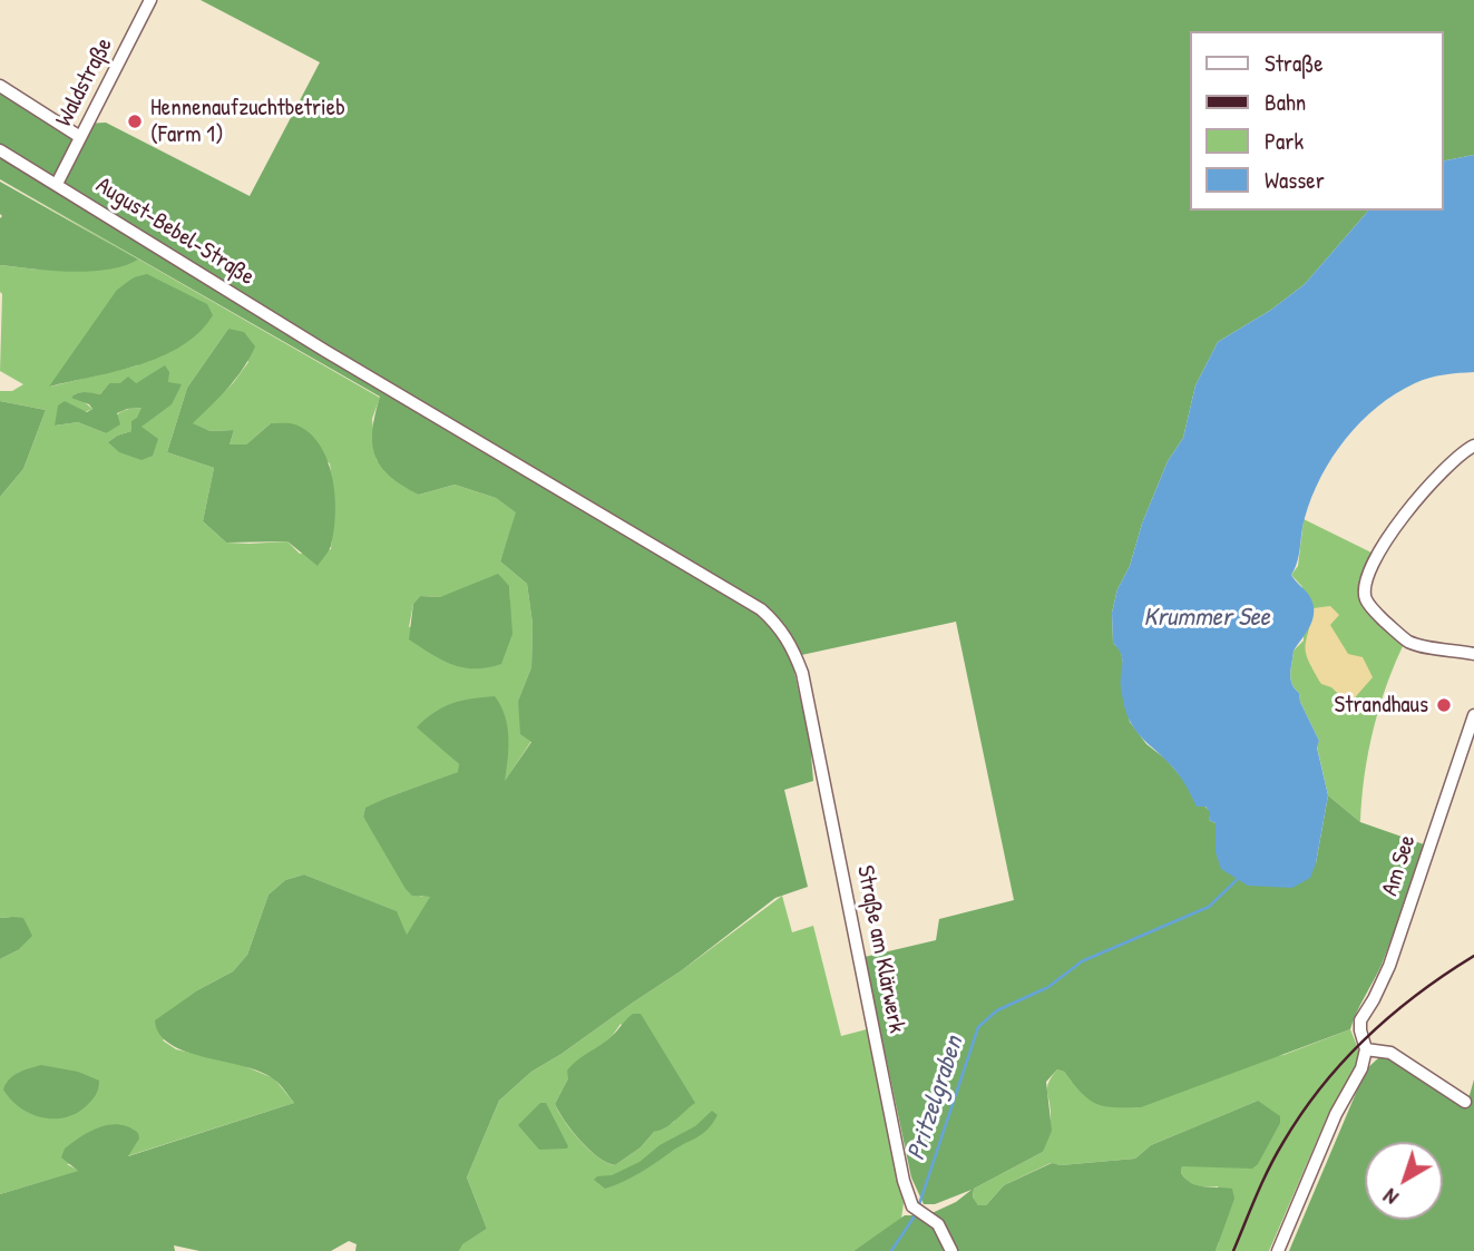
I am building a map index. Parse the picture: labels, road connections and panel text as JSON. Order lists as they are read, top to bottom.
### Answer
{
  "streets": {
    "street": [
      "Waldstraße",
      "August-Bebel-Straße",
      "Am See",
      "Straße am Klärwerk"
    ]
  },
  "crossings": [
    ["Waldstraße", "August-Bebel-Straße"],
    ["August-Bebel-Straße", "Straße am Klärwerk"]
  ],
  "water": ["Krummer See", "Pritzelgraben"],
  "places": ["Hennenaufzuchtbetrieb (Farm 1)", "Strandhaus"],
  "legend": [
    "Straße",
    "Bahn",
    "Park",
    "Wasser"
  ],
  "north": "bottom left"
}
